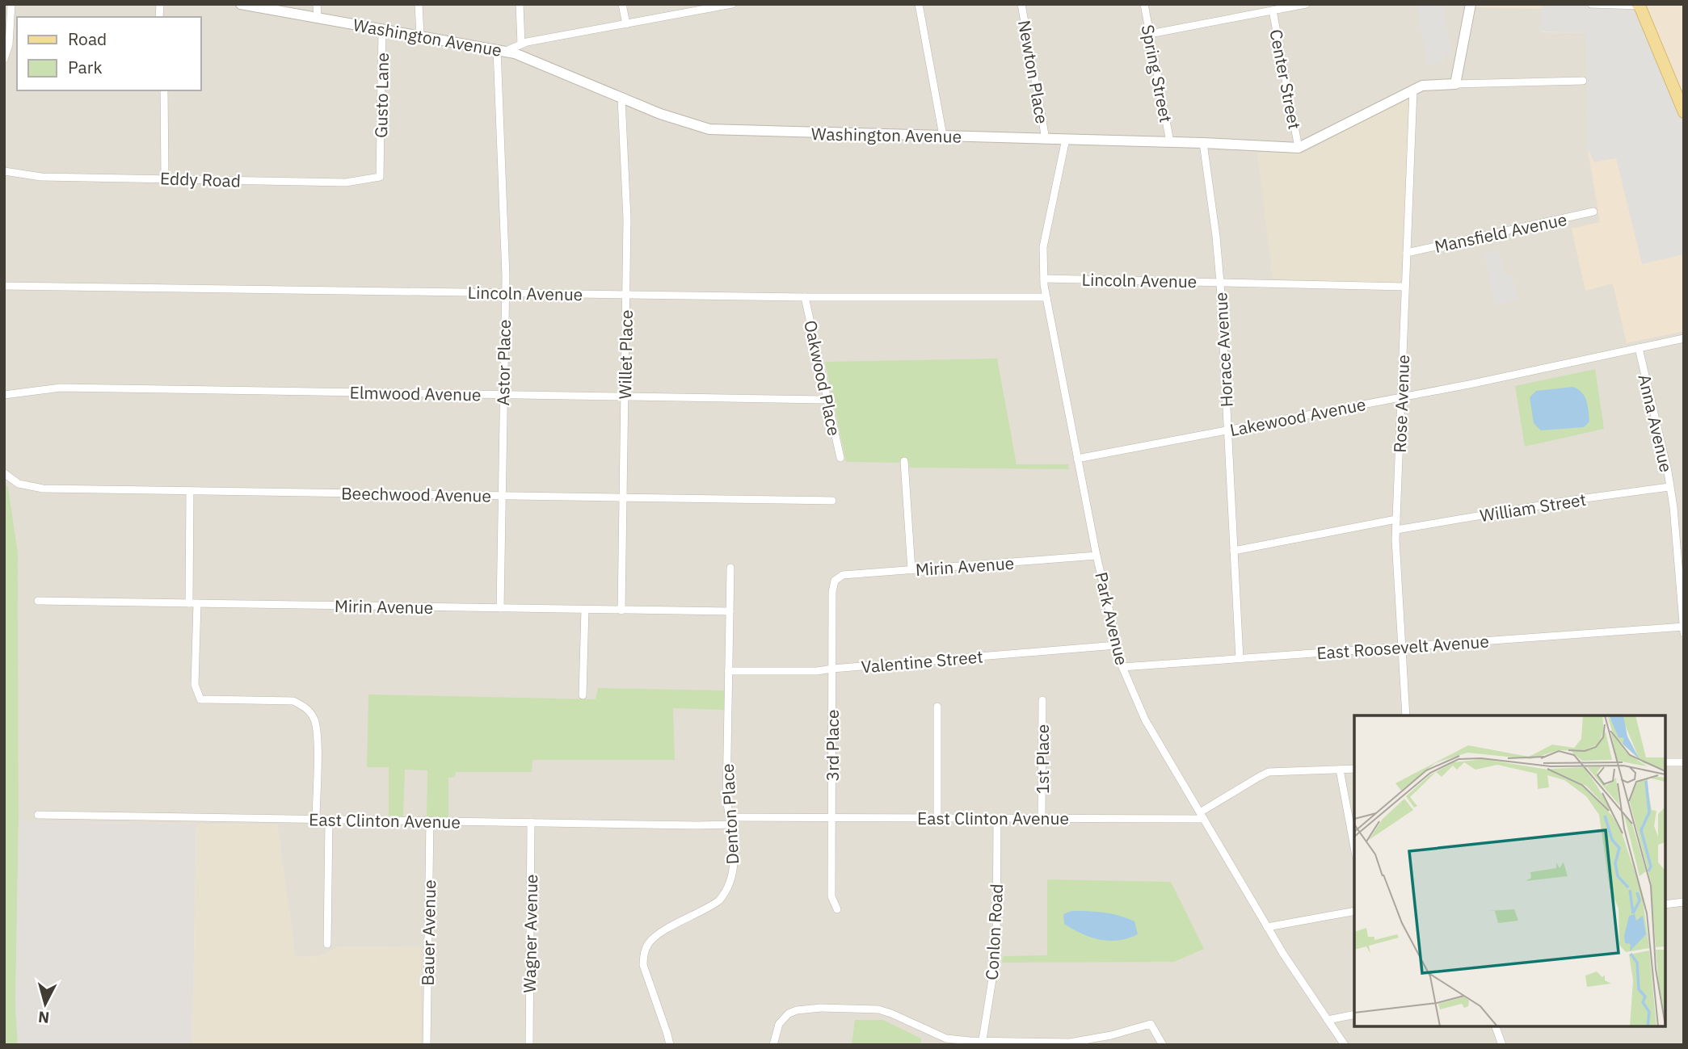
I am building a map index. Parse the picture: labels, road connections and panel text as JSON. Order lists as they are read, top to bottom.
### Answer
{
  "streets": {
    "street": [
      "Washington Avenue",
      "Newton Place",
      "Spring Street",
      "Center Street",
      "Gusto Lane",
      "Eddy Road",
      "Mansfield Avenue",
      "Lincoln Avenue",
      "Horace Avenue",
      "Willet Place",
      "Astor Place",
      "Oakwood Place",
      "Elmwood Avenue",
      "Rose Avenue",
      "Lakewood Avenue",
      "Anna Avenue",
      "Beechwood Avenue",
      "William Street",
      "Mirin Avenue",
      "Park Avenue",
      "East Roosevelt Avenue",
      "Valentine Street",
      "3rd Place",
      "1st Place",
      "Denton Place",
      "East Clinton Avenue",
      "Conlon Road",
      "Bauer Avenue",
      "Wagner Avenue"
    ]
  },
  "crossings": [
    ["Washington Avenue", "Newton Place"],
    ["Washington Avenue", "Spring Street"],
    ["Washington Avenue", "Center Street"],
    ["Washington Avenue", "Gusto Lane"],
    ["Washington Avenue", "Horace Avenue"],
    ["Washington Avenue", "Willet Place"],
    ["Washington Avenue", "Astor Place"],
    ["Washington Avenue", "Rose Avenue"],
    ["Washington Avenue", "Park Avenue"],
    ["Gusto Lane", "Eddy Road"],
    ["Mansfield Avenue", "Rose Avenue"],
    ["Lincoln Avenue", "Horace Avenue"],
    ["Lincoln Avenue", "Willet Place"],
    ["Lincoln Avenue", "Astor Place"],
    ["Lincoln Avenue", "Oakwood Place"],
    ["Lincoln Avenue", "Rose Avenue"],
    ["Lincoln Avenue", "Park Avenue"],
    ["Horace Avenue", "Lakewood Avenue"],
    ["Horace Avenue", "East Roosevelt Avenue"],
    ["Willet Place", "Elmwood Avenue"],
    ["Willet Place", "Beechwood Avenue"],
    ["Willet Place", "Mirin Avenue"],
    ["Astor Place", "Elmwood Avenue"],
    ["Astor Place", "Beechwood Avenue"],
    ["Astor Place", "Mirin Avenue"],
    ["Oakwood Place", "Elmwood Avenue"],
    ["Rose Avenue", "Lakewood Avenue"],
    ["Rose Avenue", "William Street"],
    ["Rose Avenue", "East Roosevelt Avenue"],
    ["Lakewood Avenue", "Anna Avenue"],
    ["Lakewood Avenue", "Park Avenue"],
    ["Anna Avenue", "William Street"],
    ["Anna Avenue", "East Roosevelt Avenue"],
    ["Mirin Avenue", "Park Avenue"],
    ["Mirin Avenue", "3rd Place"],
    ["Mirin Avenue", "Denton Place"],
    ["Park Avenue", "East Roosevelt Avenue"],
    ["Park Avenue", "Valentine Street"],
    ["Park Avenue", "East Clinton Avenue"],
    ["Valentine Street", "3rd Place"],
    ["Valentine Street", "Denton Place"],
    ["3rd Place", "East Clinton Avenue"],
    ["1st Place", "East Clinton Avenue"],
    ["Denton Place", "East Clinton Avenue"],
    ["East Clinton Avenue", "Conlon Road"],
    ["East Clinton Avenue", "Bauer Avenue"],
    ["East Clinton Avenue", "Wagner Avenue"]
  ],
  "legend": ["Road", "Park"],
  "north": "bottom"
}
